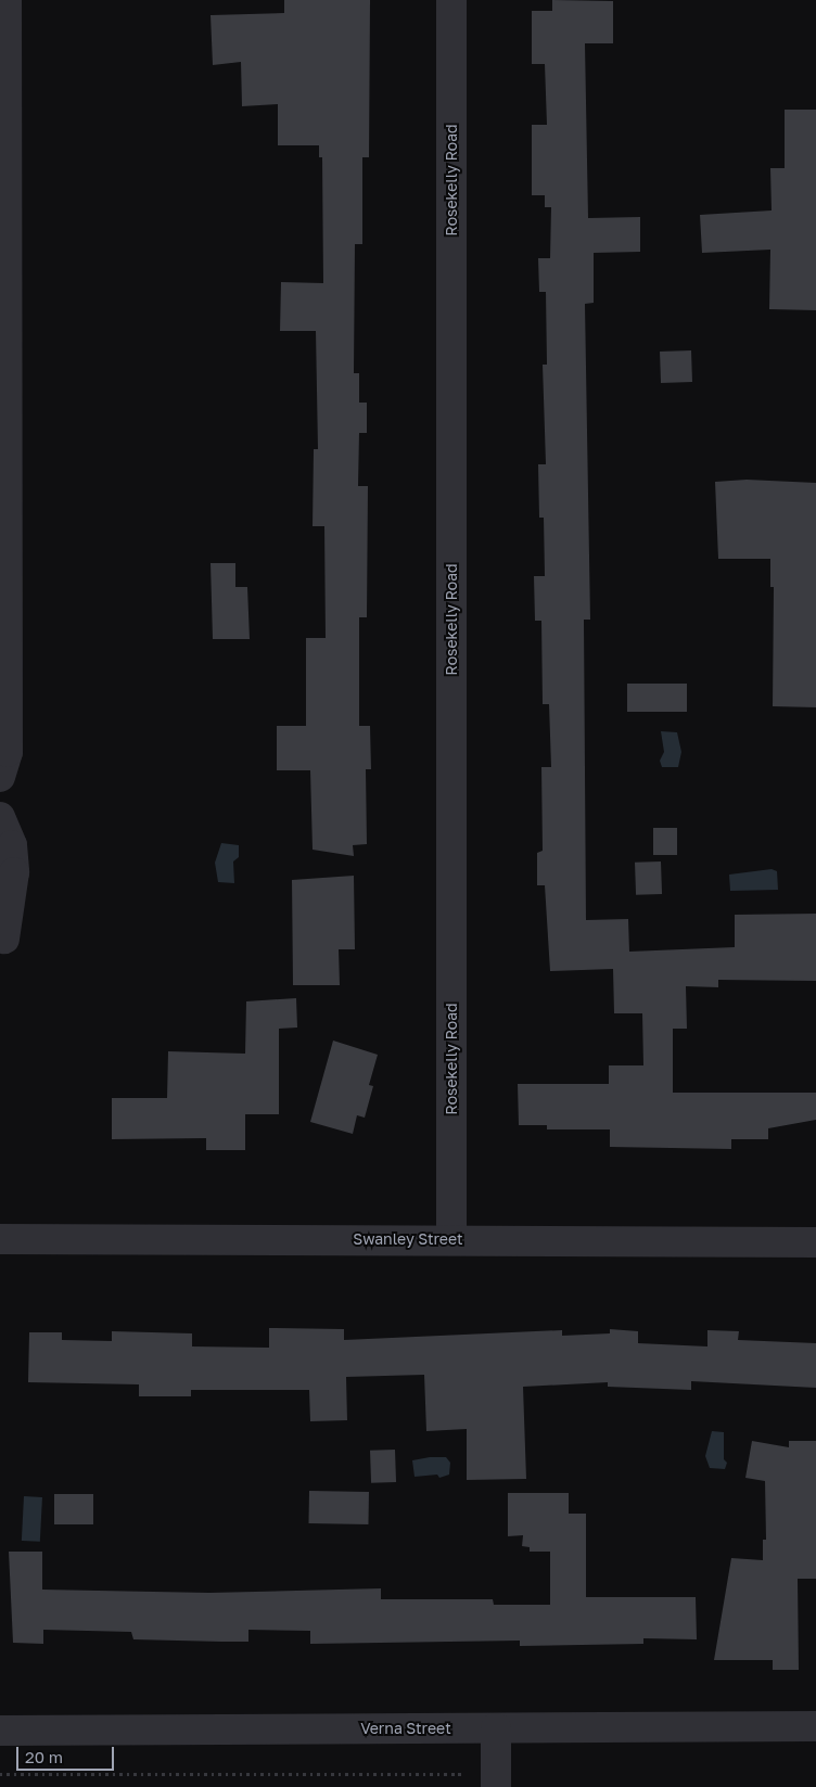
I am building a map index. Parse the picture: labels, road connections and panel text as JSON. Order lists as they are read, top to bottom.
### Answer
{
  "streets": {
    "street": ["Rosekelly Road", "Swanley Street", "Verna Street"]
  },
  "crossings": [
    ["Rosekelly Road", "Swanley Street"]
  ],
  "scale_bar": "20 m"
}
